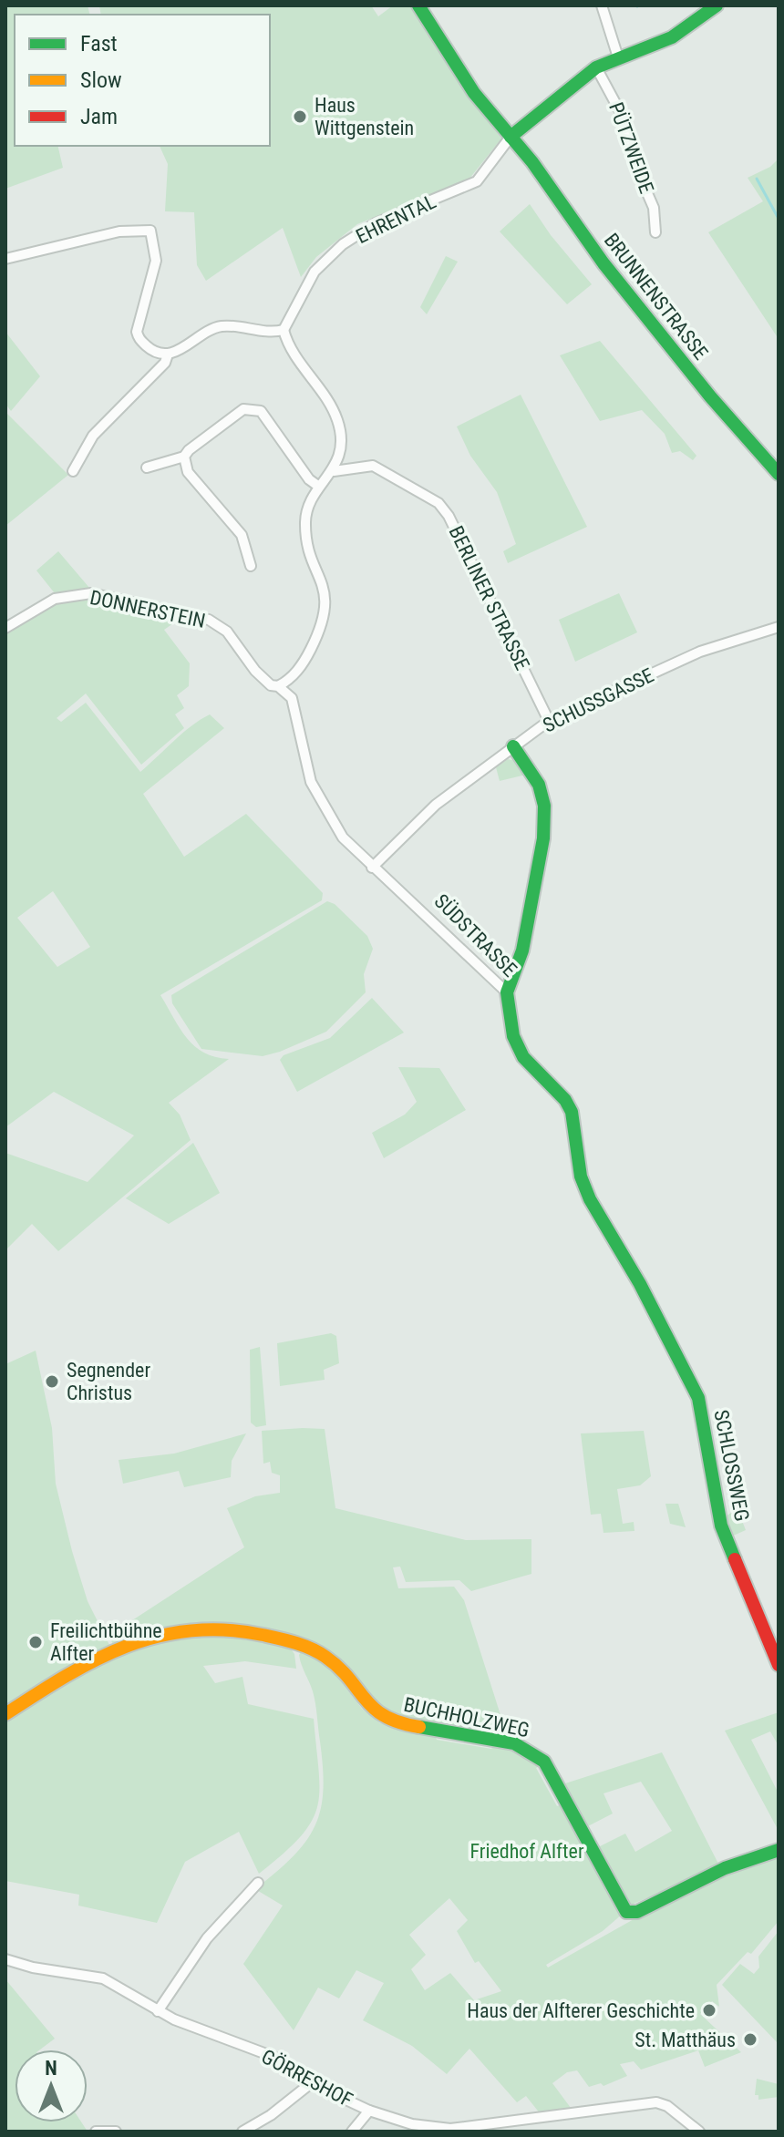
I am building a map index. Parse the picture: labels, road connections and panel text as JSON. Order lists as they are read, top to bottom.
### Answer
{
  "streets": {
    "street": [
      "PÜTZWEIDE",
      "EHRENTAL",
      "BRUNNENSTRASSE",
      "BERLINER STRASSE",
      "DONNERSTEIN",
      "SCHUSSGASSE",
      "SÜDSTRASSE",
      "SCHLOSSWEG",
      "BUCHHOLZWEG",
      "GÖRRESHOF"
    ]
  },
  "crossings": [
    ["EHRENTAL", "BRUNNENSTRASSE"],
    ["BERLINER STRASSE", "SCHUSSGASSE"],
    ["SCHUSSGASSE", "SÜDSTRASSE"],
    ["SÜDSTRASSE", "SCHLOSSWEG"]
  ],
  "parks": ["Friedhof Alfter"],
  "places": [
    "Haus Wittgenstein",
    "Segnender Christus",
    "Freilichtbühne Alfter",
    "Haus der Alfterer Geschichte",
    "St. Matthäus"
  ],
  "legend": ["Fast", "Slow", "Jam"],
  "north": "top"
}
